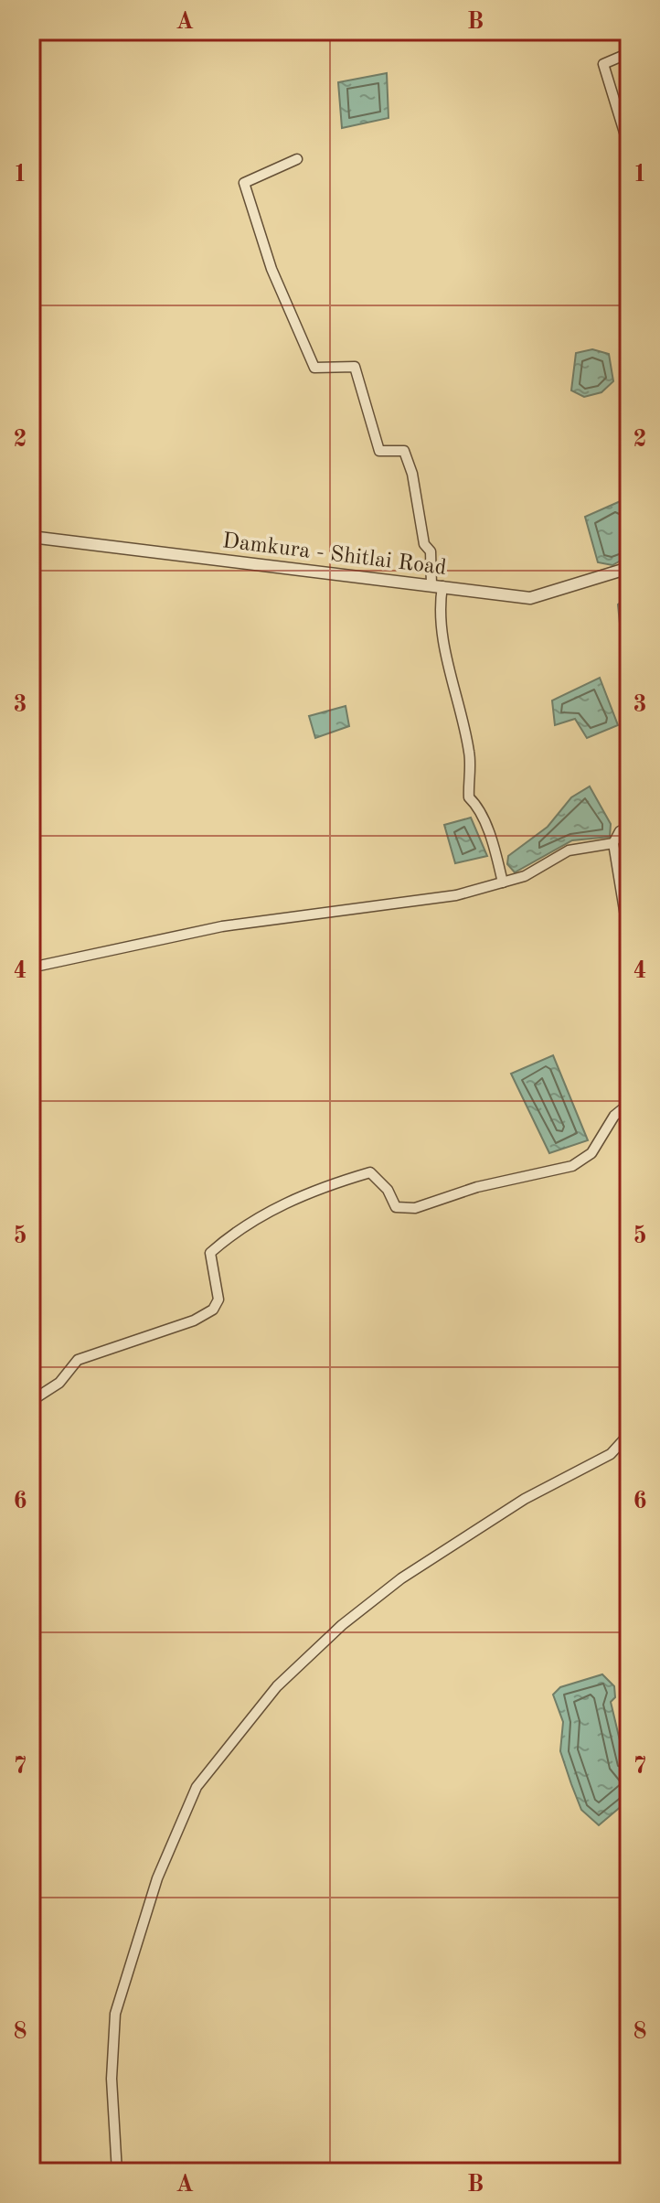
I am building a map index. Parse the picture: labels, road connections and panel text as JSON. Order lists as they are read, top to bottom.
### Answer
{
  "streets": {
    "street": ["Damkura - Shitlai Road"]
  },
  "grid": {
    "columns": ["A", "B"],
    "rows": [
      "1",
      "2",
      "3",
      "4",
      "5",
      "6",
      "7",
      "8"
    ]
  }
}
